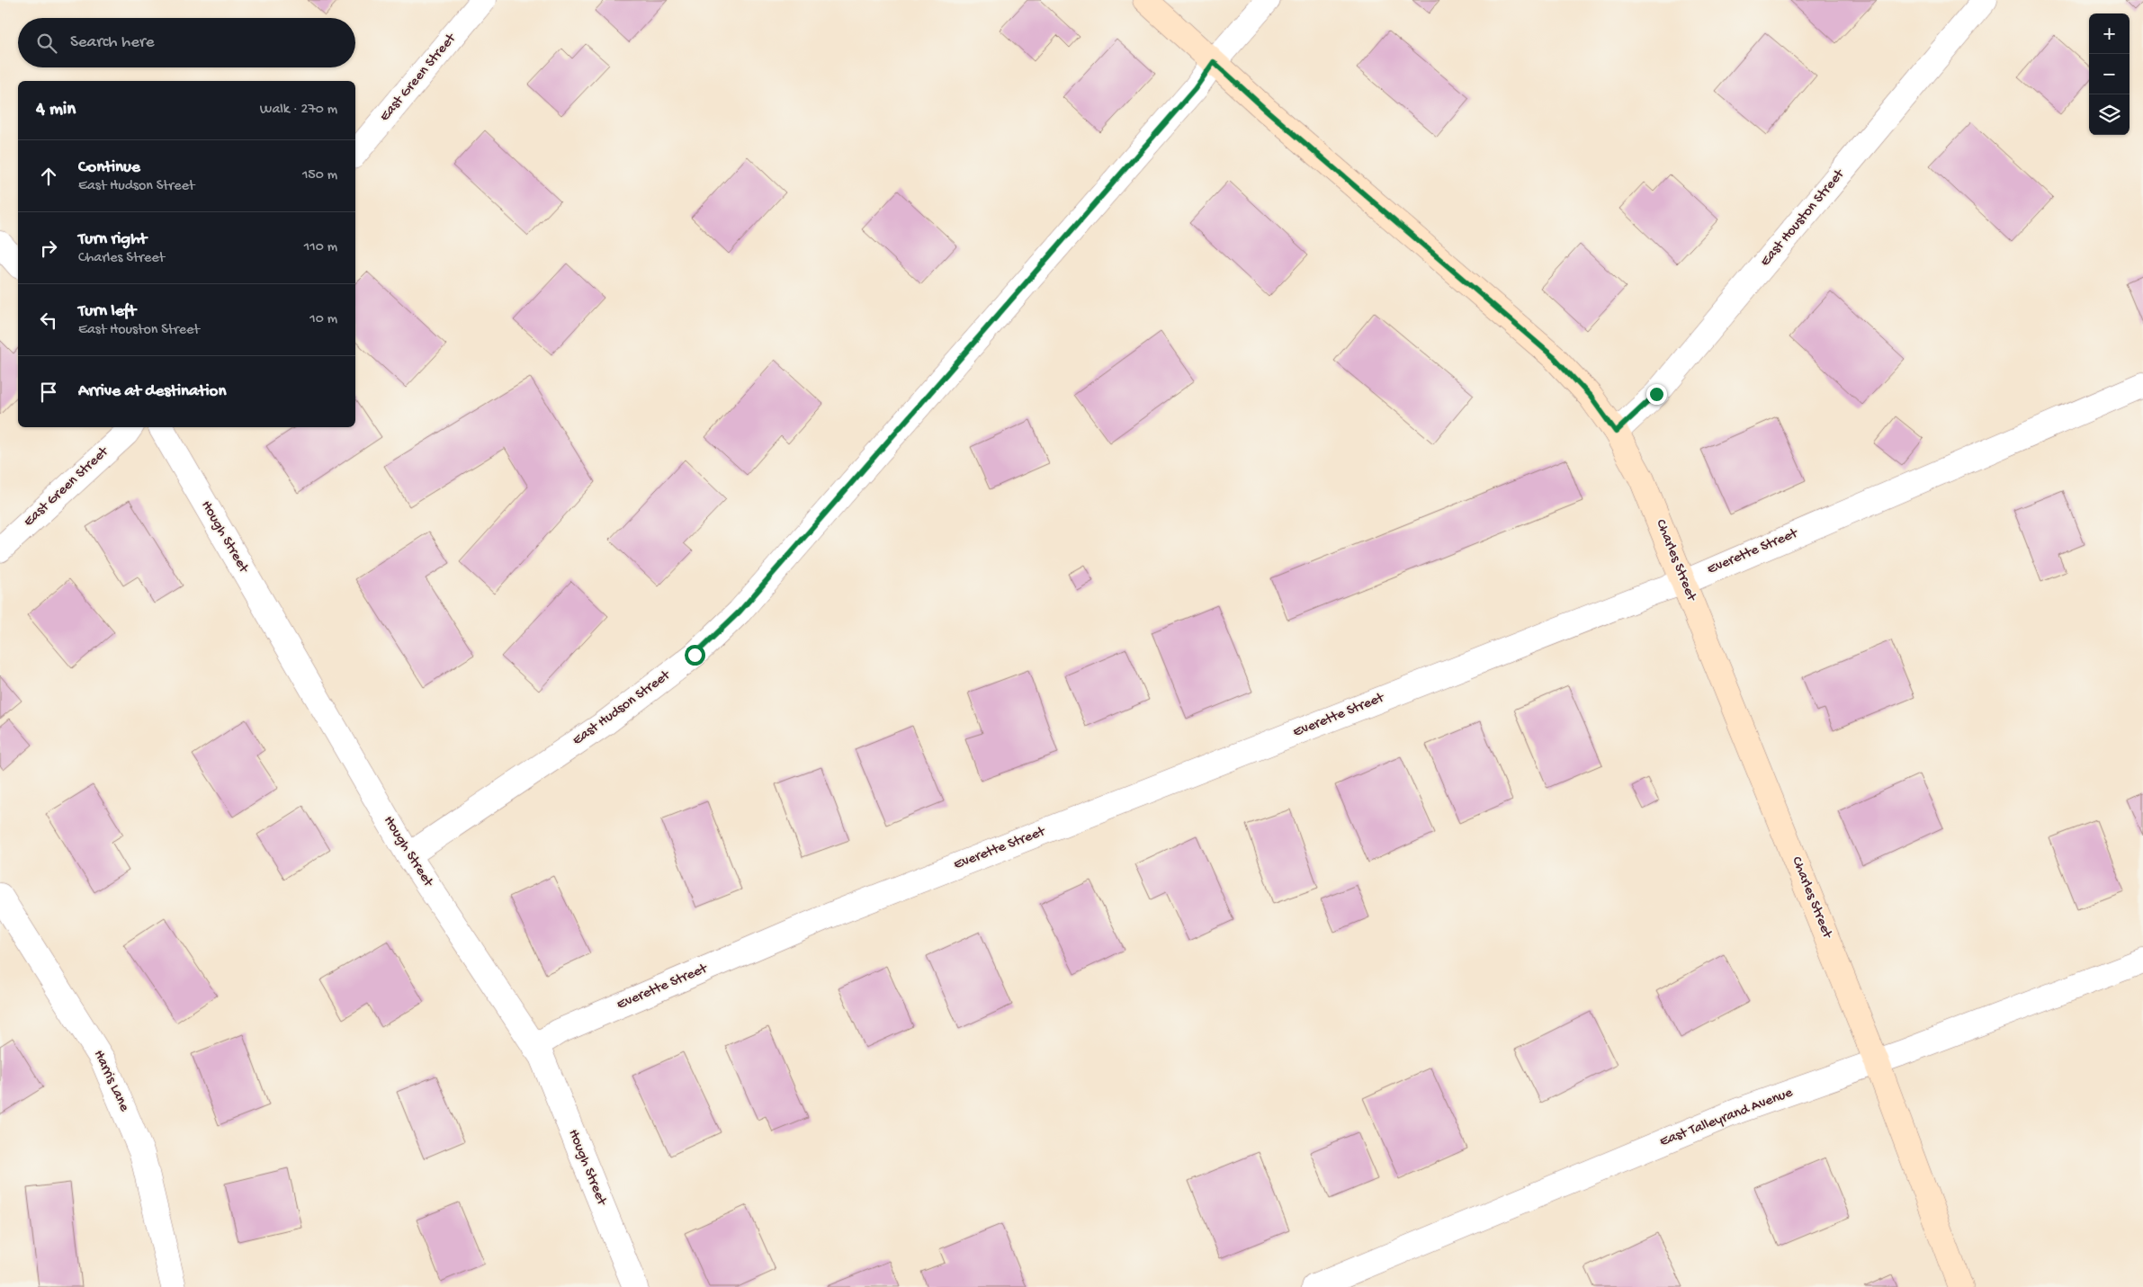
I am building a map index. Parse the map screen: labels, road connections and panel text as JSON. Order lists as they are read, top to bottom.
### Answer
{
  "streets": {
    "street": [
      "East Green Street",
      "East Houston Street",
      "Hough Street",
      "Everette Street",
      "Charles Street",
      "East Hudson Street",
      "Harris Lane",
      "East Talleyrand Avenue"
    ]
  },
  "crossings": [
    ["East Houston Street", "Charles Street"],
    ["Hough Street", "Everette Street"],
    ["Hough Street", "East Hudson Street"],
    ["Everette Street", "Charles Street"],
    ["Charles Street", "East Hudson Street"],
    ["Charles Street", "East Talleyrand Avenue"]
  ],
  "page": {
    "map_buttons": ["+", "−"],
    "search": "Search here",
    "heading": ["4 min", "Walk · 270 m"],
    "list": [
      ["Continue", "East Hudson Street", "150 m"],
      ["Turn right", "Charles Street", "110 m"],
      ["Turn left", "East Houston Street", "10 m"],
      "Arrive at destination"
    ]
  }
}
